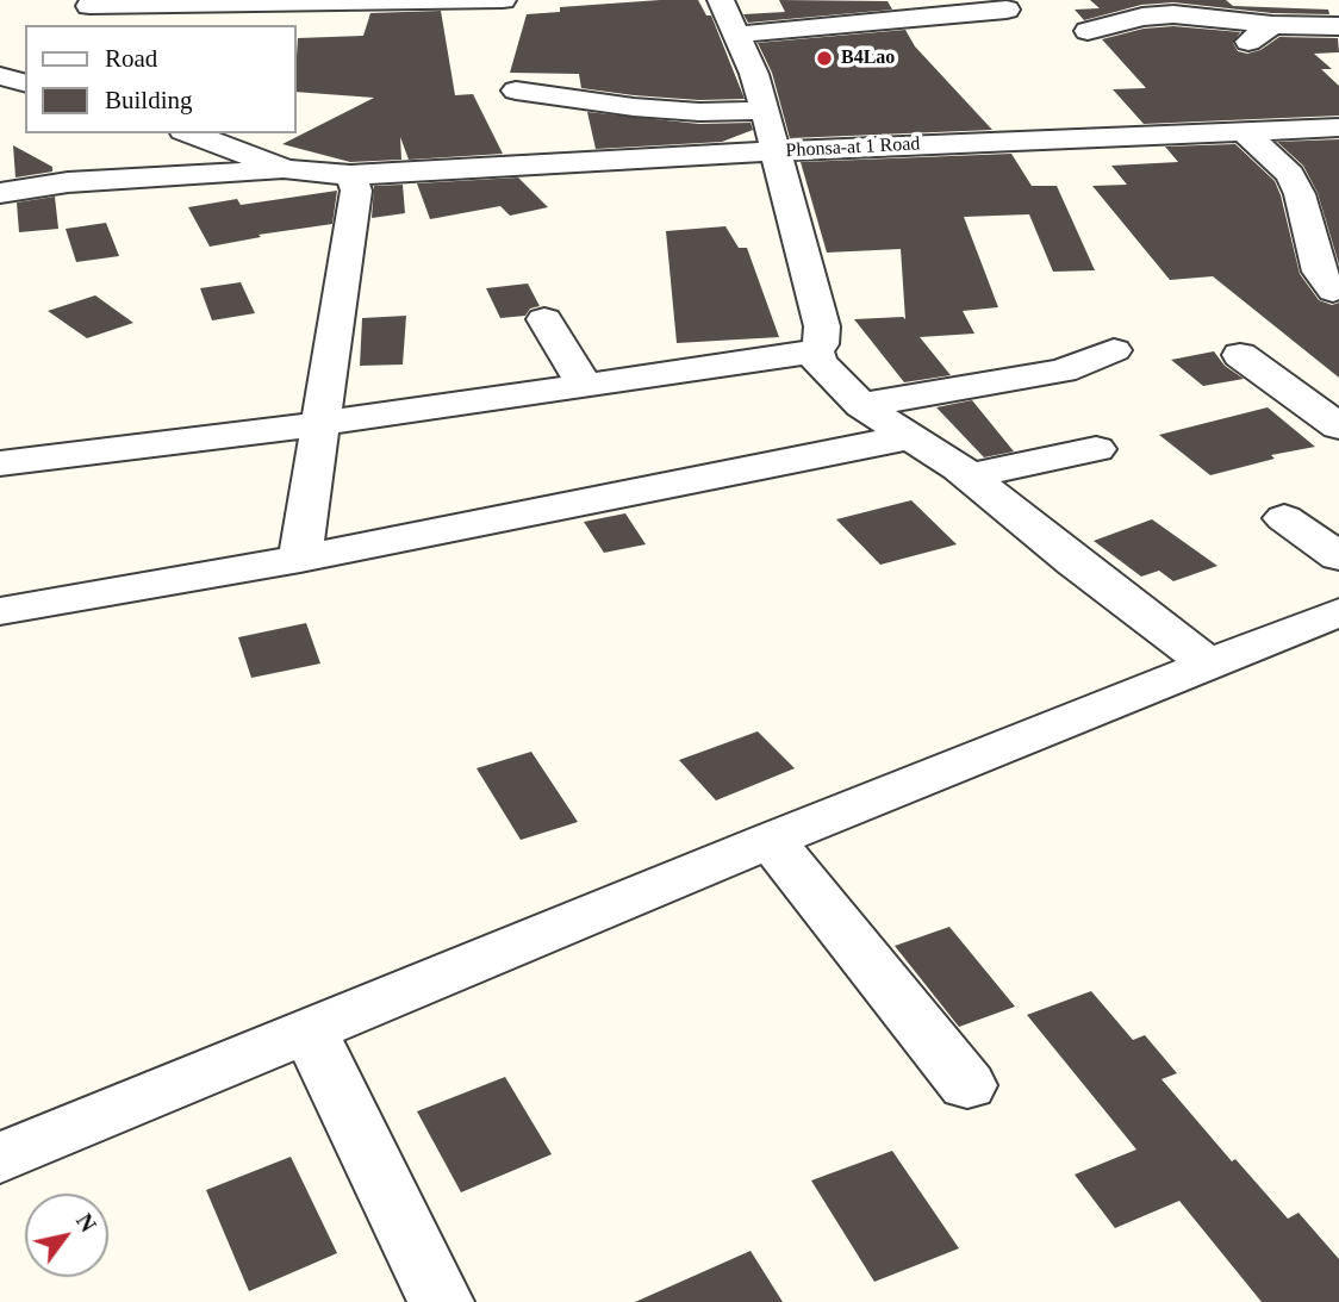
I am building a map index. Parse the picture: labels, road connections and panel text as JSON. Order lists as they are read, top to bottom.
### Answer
{
  "streets": {
    "street": ["Phonsa-at 1 Road"]
  },
  "places": ["B4Lao"],
  "legend": ["Road", "Building"],
  "north": "top right"
}
